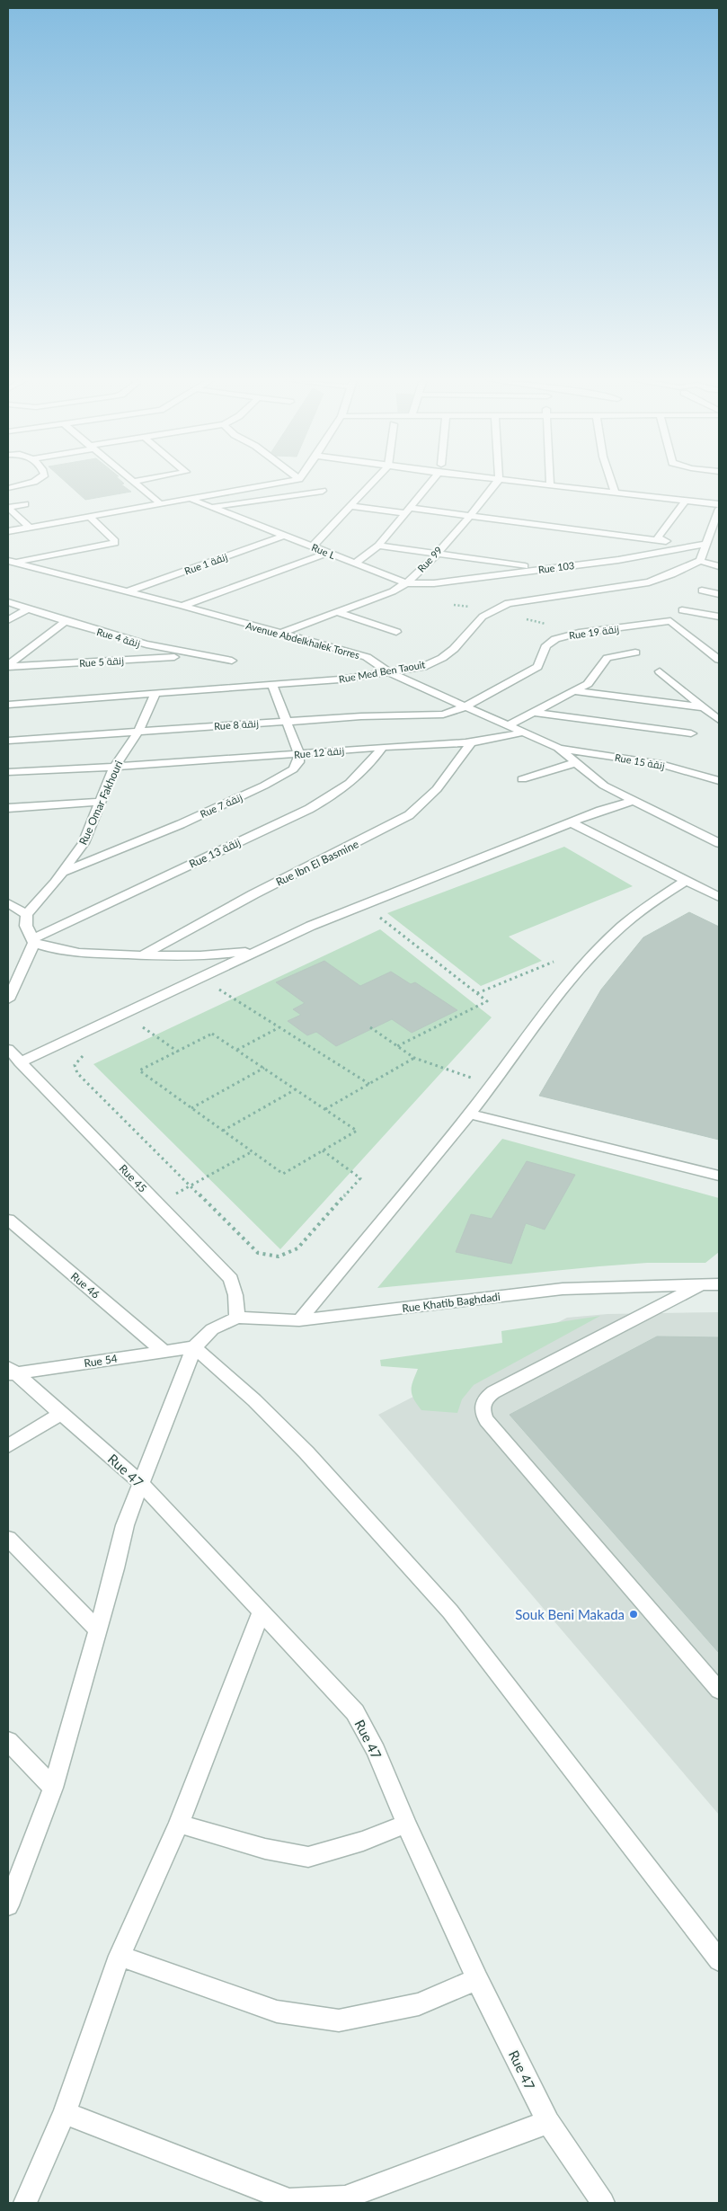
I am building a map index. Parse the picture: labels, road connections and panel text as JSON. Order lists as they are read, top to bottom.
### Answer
{
  "streets": {
    "street": [
      "Rue L",
      "Rue 99",
      "Rue 1 زنقة",
      "Rue 103",
      "Rue 19 زنقة",
      "Rue 4 زنقة",
      "Avenue Abdelkhalek Torres",
      "Rue 5 زنقة",
      "Rue Med Ben Taouit",
      "Rue 8 زنقة",
      "Rue 12 زنقة",
      "Rue 15 زنقة",
      "Rue Omar Fakhouri",
      "Rue 7 زنقة",
      "Rue 13 زنقة",
      "Rue Ibn El Basmine",
      "Rue 45",
      "Rue 46",
      "Rue Khatib Baghdadi",
      "Rue 54",
      "Rue 47"
    ]
  },
  "crossings": [
    ["Rue L", "Rue 99"],
    ["Rue L", "Rue 1 زنقة"],
    ["Rue L", "Rue 103"],
    ["Rue 99", "Rue 103"],
    ["Rue 1 زنقة", "Avenue Abdelkhalek Torres"],
    ["Rue 19 زنقة", "Avenue Abdelkhalek Torres"],
    ["Rue 19 زنقة", "Rue 8 زنقة"],
    ["Rue 4 زنقة", "Rue 5 زنقة"],
    ["Avenue Abdelkhalek Torres", "Rue Med Ben Taouit"],
    ["Avenue Abdelkhalek Torres", "Rue 8 زنقة"],
    ["Avenue Abdelkhalek Torres", "Rue 12 زنقة"],
    ["Avenue Abdelkhalek Torres", "Rue 15 زنقة"],
    ["Rue Med Ben Taouit", "Rue Omar Fakhouri"],
    ["Rue 8 زنقة", "Rue Omar Fakhouri"],
    ["Rue 12 زنقة", "Rue Omar Fakhouri"],
    ["Rue 12 زنقة", "Rue 7 زنقة"],
    ["Rue 12 زنقة", "Rue 13 زنقة"],
    ["Rue 12 زنقة", "Rue Ibn El Basmine"],
    ["Rue Omar Fakhouri", "Rue 7 زنقة"],
    ["Rue 45", "Rue Khatib Baghdadi"],
    ["Rue 46", "Rue 54"],
    ["Rue Khatib Baghdadi", "Rue 54"],
    ["Rue 54", "Rue 47"]
  ],
  "places": ["Souk Beni Makada"]
}
